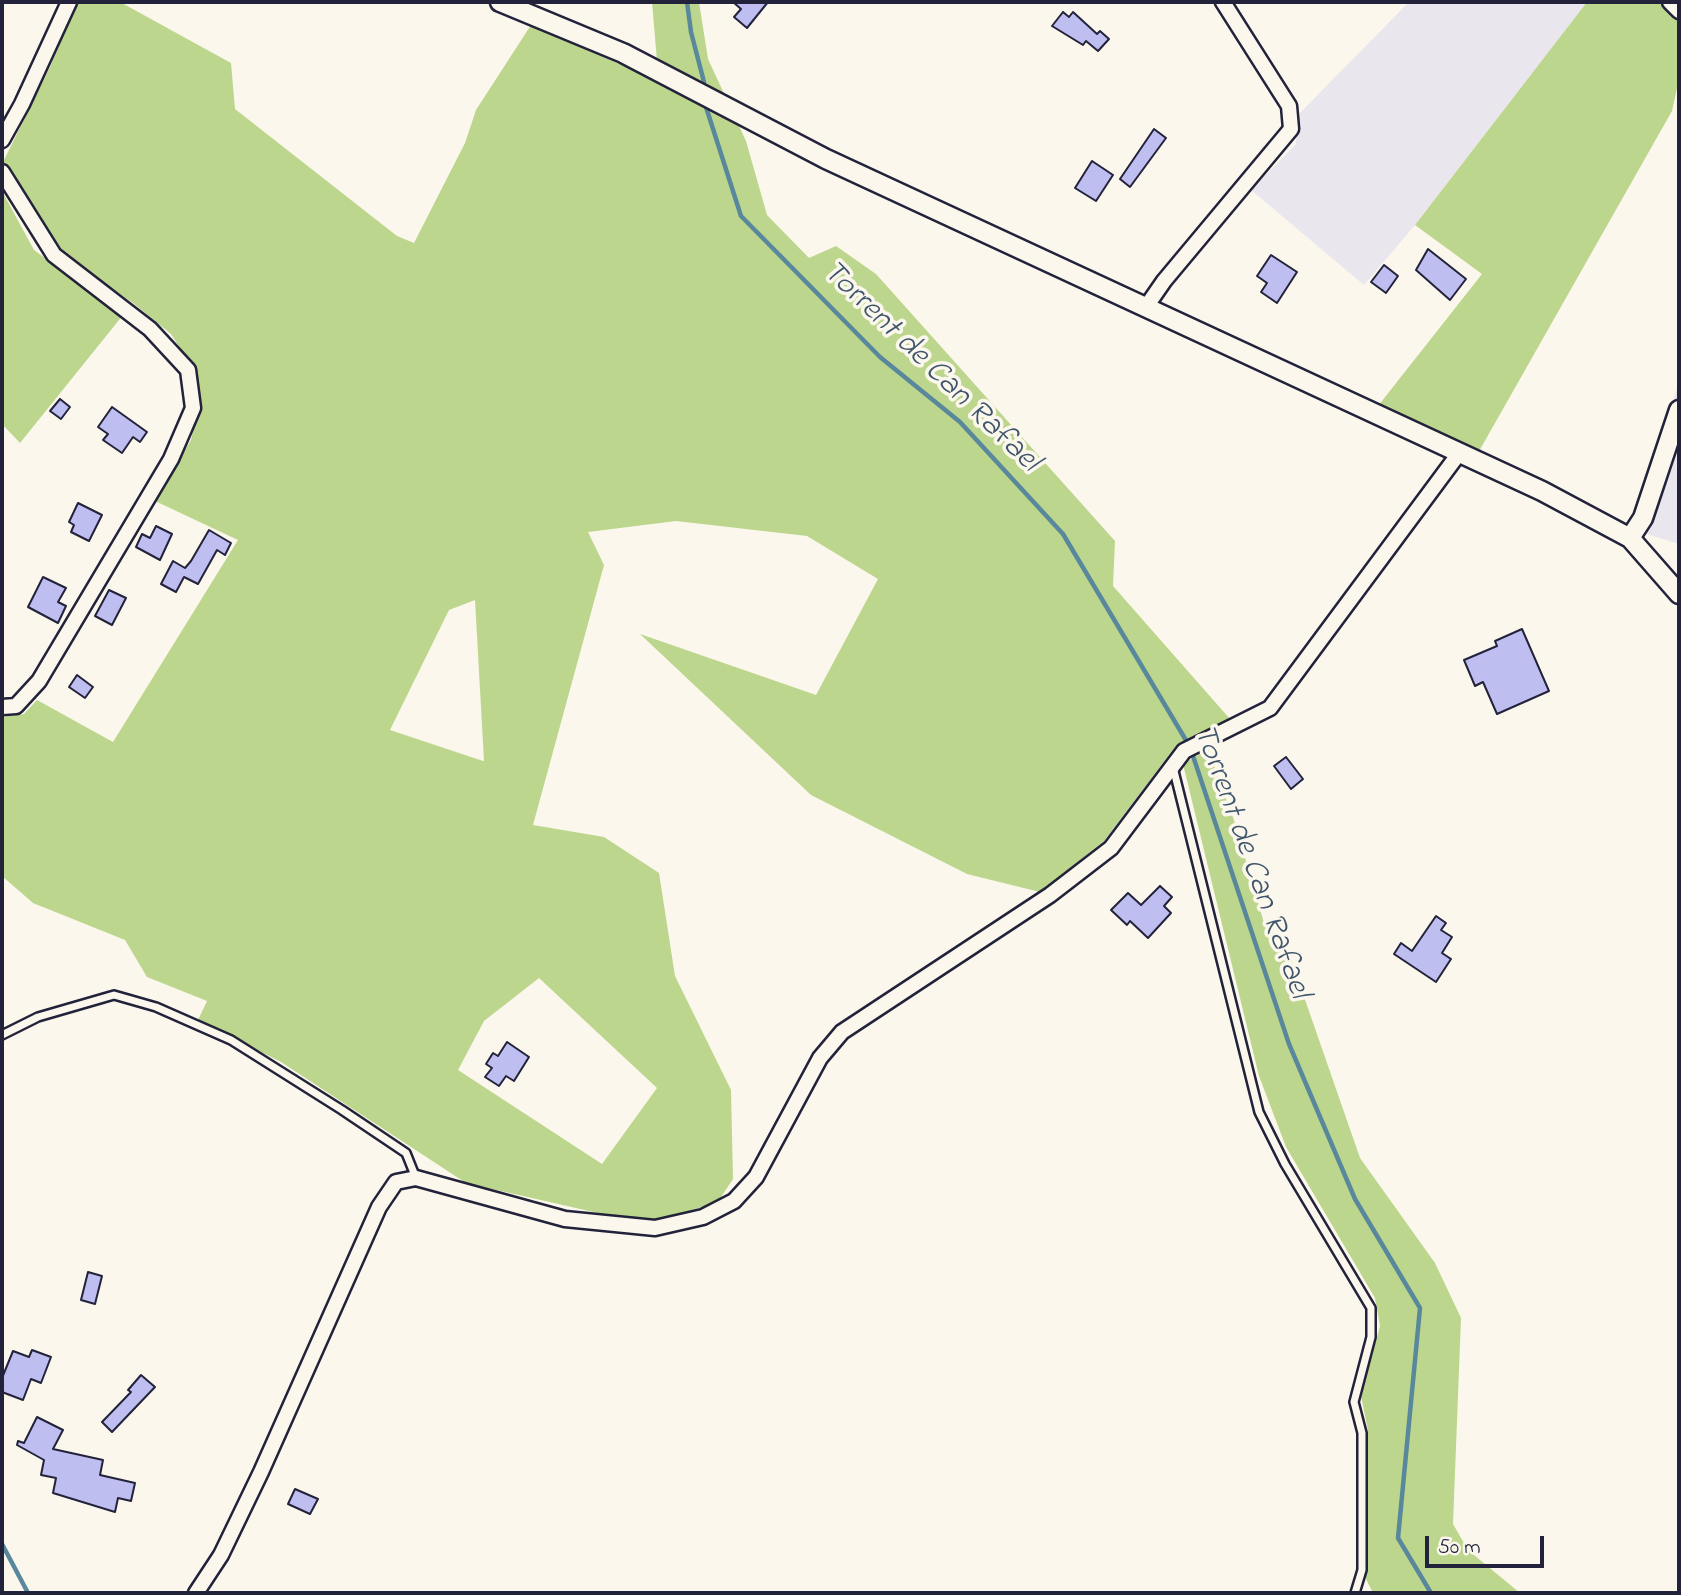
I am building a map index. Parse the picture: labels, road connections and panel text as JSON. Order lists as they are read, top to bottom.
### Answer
{
  "water": ["Torrent de Can Rafael"],
  "scale_bar": "50 m"
}
